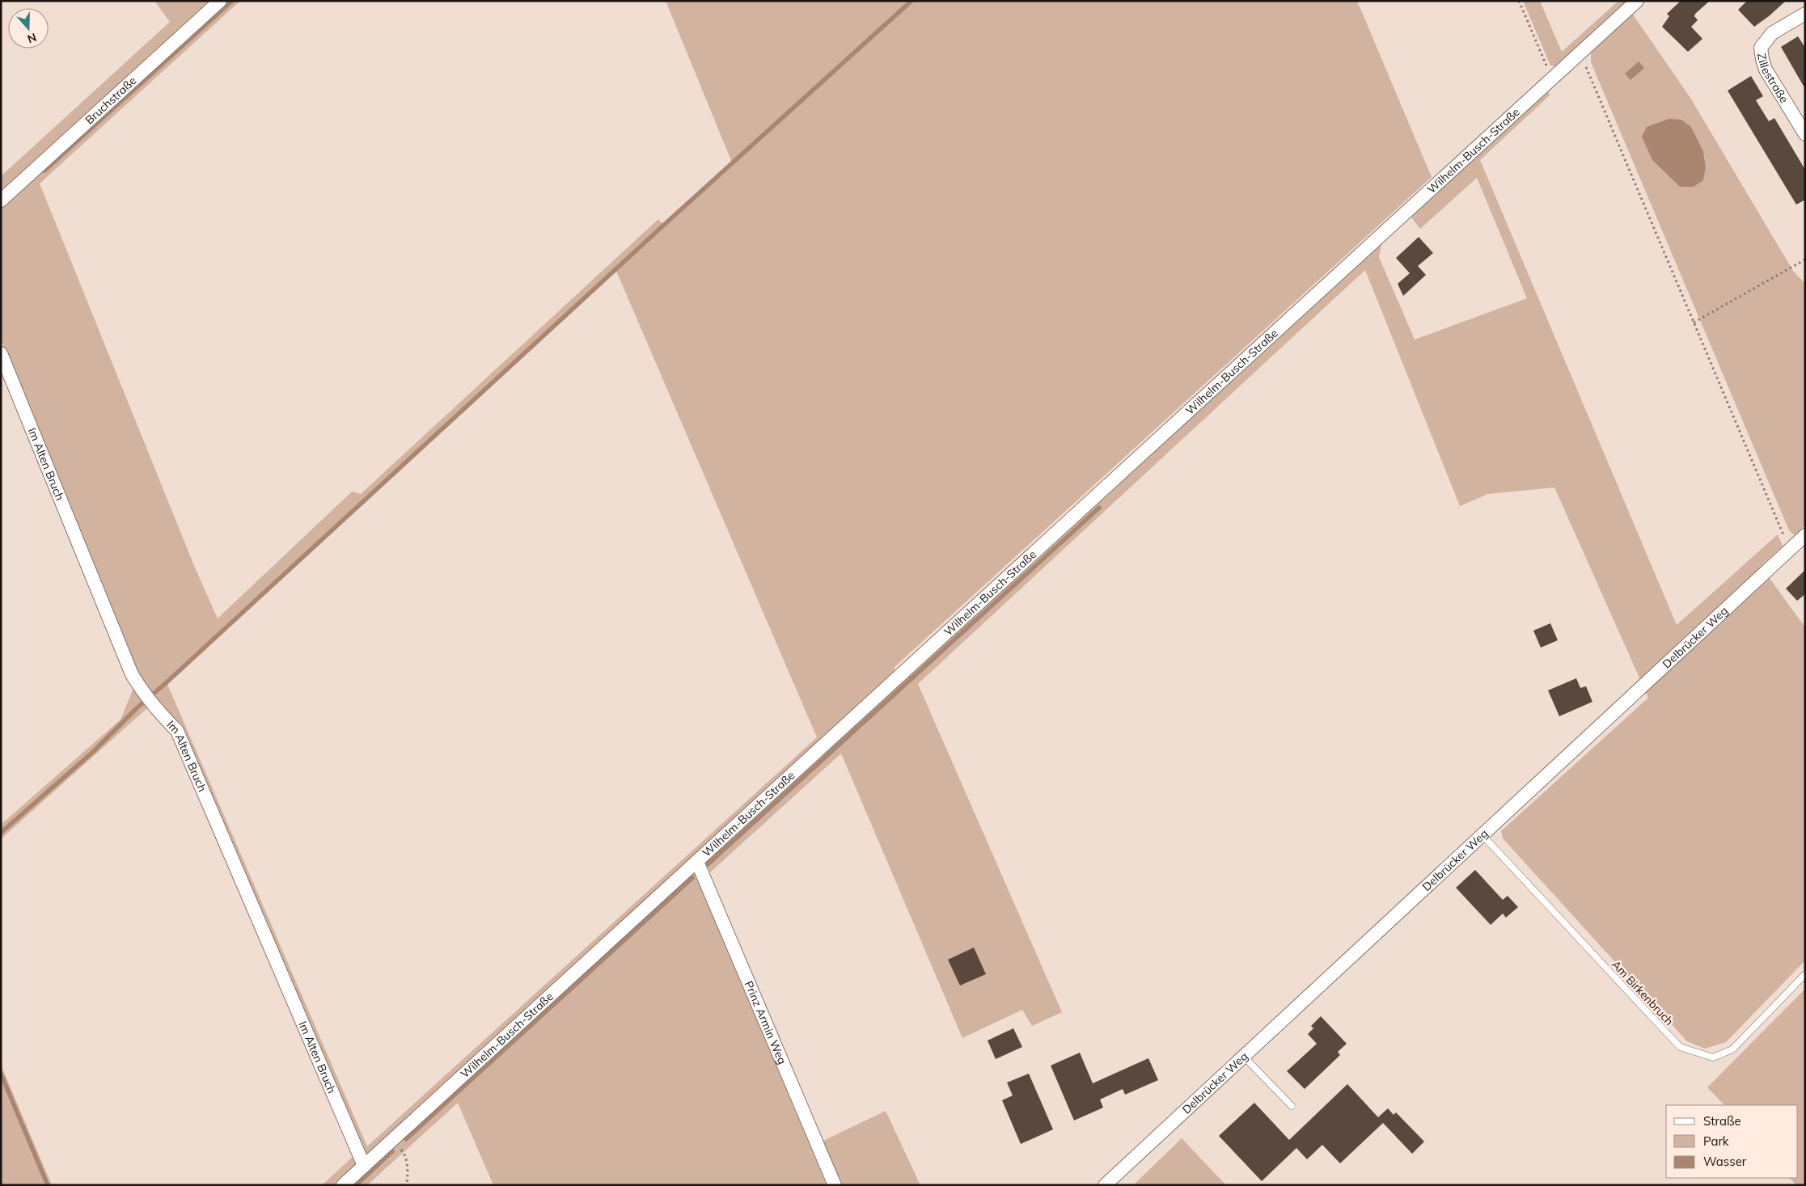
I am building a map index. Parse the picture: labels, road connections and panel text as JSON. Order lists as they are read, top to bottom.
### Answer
{
  "streets": {
    "street": [
      "Zillestraße",
      "Bruchstraße",
      "Wilhelm-Busch-Straße",
      "Im Alten Bruch",
      "Delbrücker Weg",
      "Prinz Armin Weg"
    ],
    "lane": ["Am Birkenbruch"]
  },
  "crossings": [
    ["Wilhelm-Busch-Straße", "Im Alten Bruch"],
    ["Wilhelm-Busch-Straße", "Prinz Armin Weg"],
    ["Delbrücker Weg", "Am Birkenbruch"]
  ],
  "legend": ["Straße", "Park", "Wasser"],
  "north": "bottom"
}
